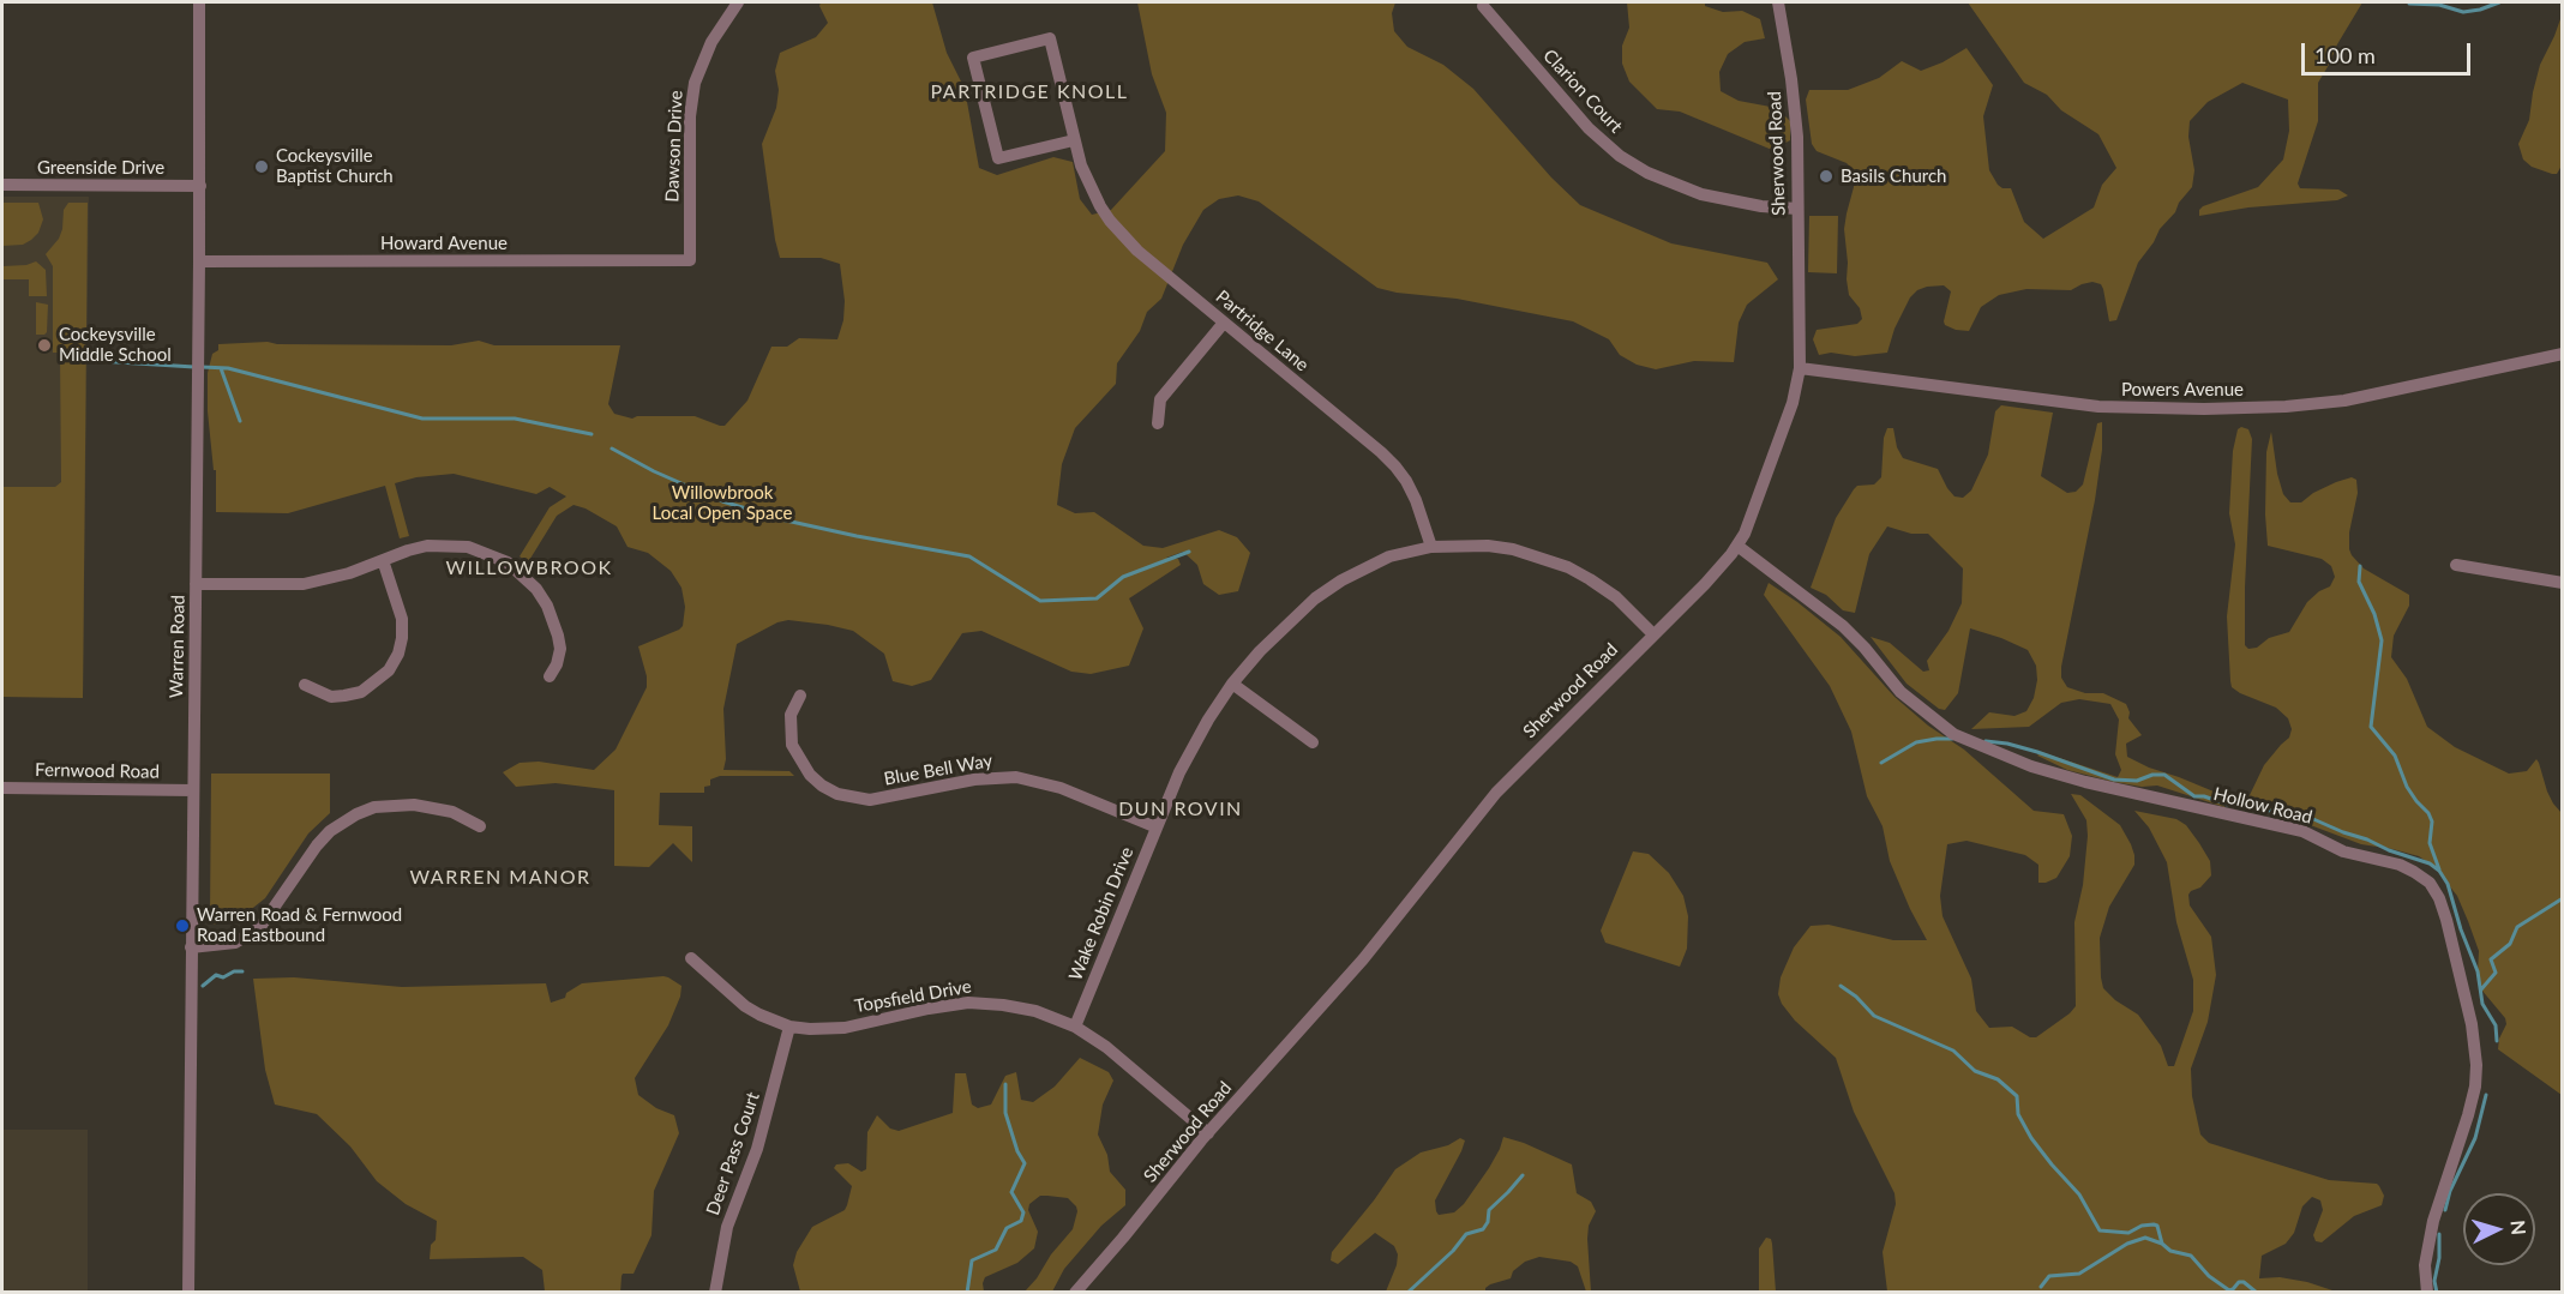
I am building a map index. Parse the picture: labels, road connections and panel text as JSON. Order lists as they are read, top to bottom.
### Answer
{
  "streets": {
    "street": [
      "Clarion Court",
      "Dawson Drive",
      "Sherwood Road",
      "Greenside Drive",
      "Howard Avenue",
      "Partridge Lane",
      "Powers Avenue",
      "Warren Road",
      "Blue Bell Way",
      "Fernwood Road",
      "Hollow Road",
      "Wake Robin Drive",
      "Topsfield Drive",
      "Deer Pass Court"
    ]
  },
  "crossings": [
    ["Clarion Court", "Sherwood Road"],
    ["Dawson Drive", "Howard Avenue"],
    ["Sherwood Road", "Powers Avenue"],
    ["Sherwood Road", "Hollow Road"],
    ["Sherwood Road", "Wake Robin Drive"],
    ["Sherwood Road", "Topsfield Drive"],
    ["Greenside Drive", "Warren Road"],
    ["Howard Avenue", "Warren Road"],
    ["Partridge Lane", "Wake Robin Drive"],
    ["Warren Road", "Fernwood Road"],
    ["Blue Bell Way", "Wake Robin Drive"],
    ["Wake Robin Drive", "Topsfield Drive"],
    ["Topsfield Drive", "Deer Pass Court"]
  ],
  "districts": [
    "PARTRIDGE KNOLL",
    "WILLOWBROOK",
    "DUN ROVIN",
    "WARREN MANOR"
  ],
  "parks": ["Willowbrook Local Open Space"],
  "places": [
    "Cockeysville Baptist Church",
    "Basils Church",
    "Cockeysville Middle School",
    "Warren Road & Fernwood Road Eastbound"
  ],
  "scale_bar": "100 m",
  "north": "right"
}
